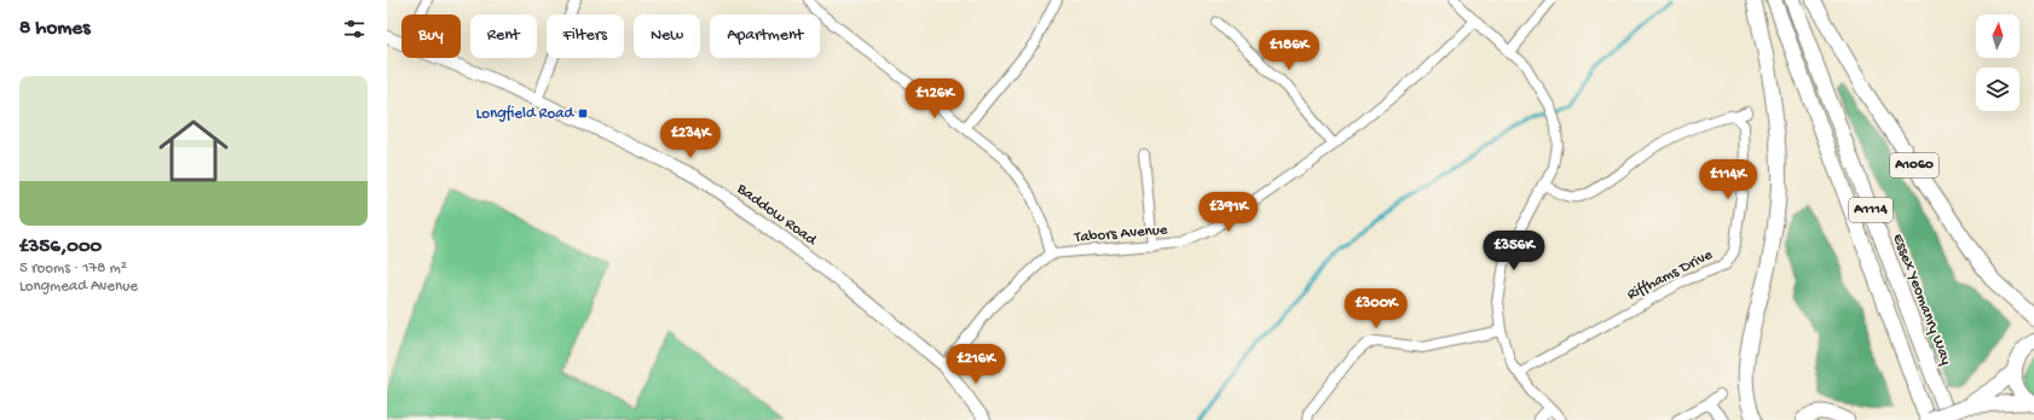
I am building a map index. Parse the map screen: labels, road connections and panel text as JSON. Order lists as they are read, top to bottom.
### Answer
{
  "streets": {
    "main road": ["A1060", "A1114", "Essex Yeomanry Way"],
    "street": ["Baddow Road", "Tabors Avenue", "Riffhams Drive"]
  },
  "places": {
    "transit": ["Longfield Road"]
  },
  "north": "top",
  "page": {
    "heading": "8 homes",
    "chip": [
      "Buy",
      "Rent",
      "Filters",
      "New",
      "Apartment"
    ],
    "price": [
      "£186K",
      "£126K",
      "£234K",
      "£114K",
      "£391K",
      "£356K",
      "£300K",
      "£216K"
    ],
    "list": [
      {
        "name": "£356,000",
        "note": "5 rooms · 178 m² · Longmead Avenue"
      }
    ]
  }
}
